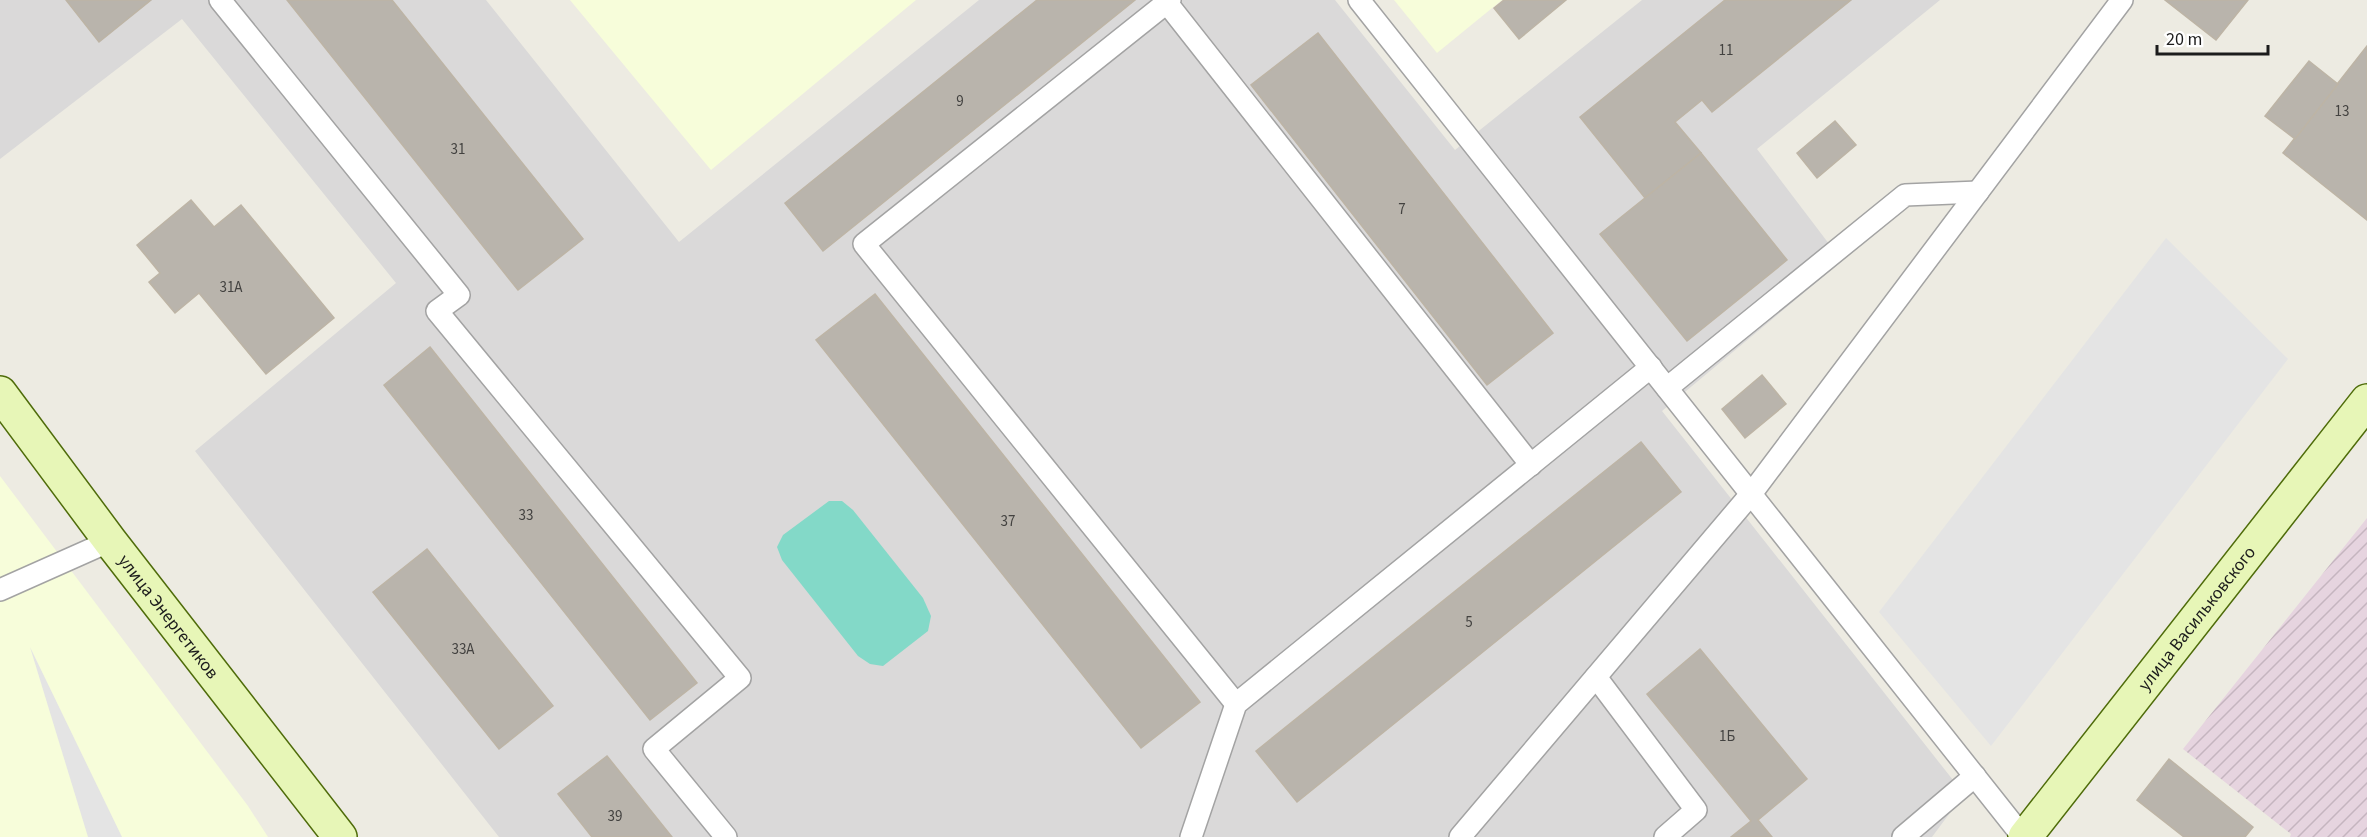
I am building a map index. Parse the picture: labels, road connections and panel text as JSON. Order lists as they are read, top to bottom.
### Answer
{
  "streets": {
    "main road": ["улица Энергетиков", "улица Васильковского"]
  },
  "house_numbers": [
    "11",
    "9",
    "13",
    "31",
    "7",
    "31А",
    "33",
    "37",
    "5",
    "33А",
    "1Б",
    "39"
  ],
  "scale_bar": "20 m"
}
